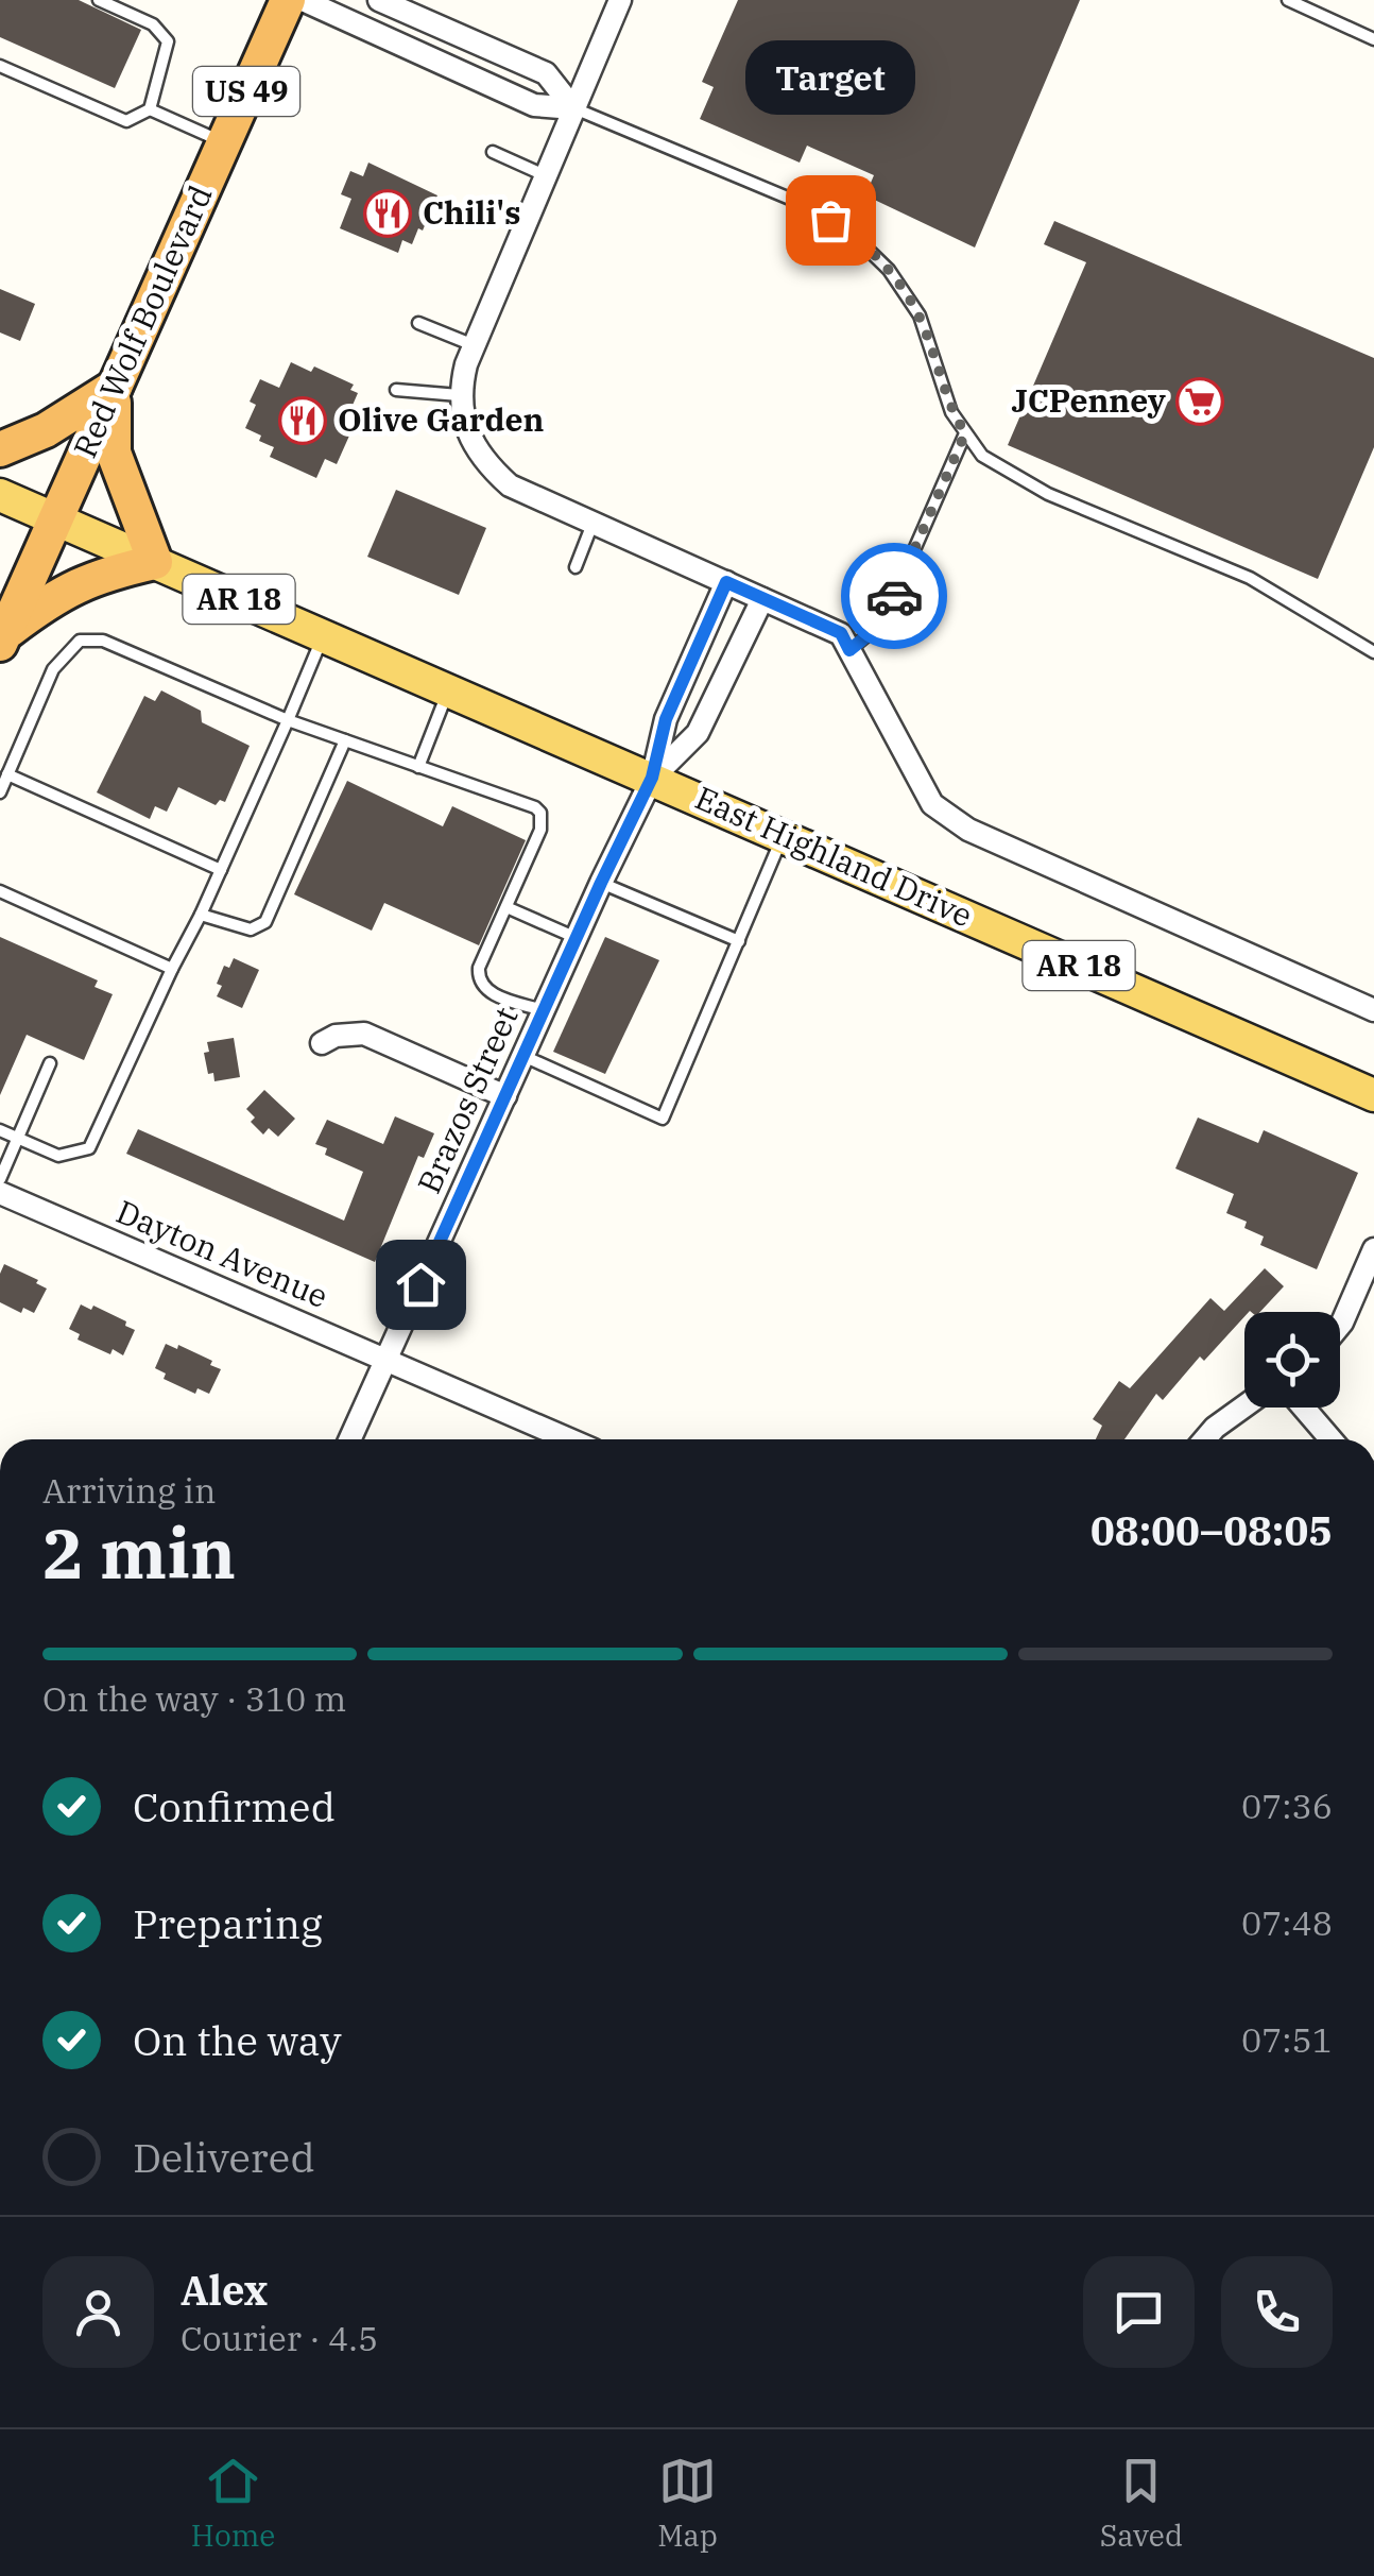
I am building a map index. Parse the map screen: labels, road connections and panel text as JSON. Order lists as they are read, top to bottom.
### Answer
{
  "streets": {
    "highway": ["US 49", "Red Wolf Boulevard"],
    "main road": ["AR 18", "East Highland Drive"],
    "street": ["Brazos Street", "Dayton Avenue"]
  },
  "crossings": [
    ["Red Wolf Boulevard", "East Highland Drive"],
    ["East Highland Drive", "Brazos Street"],
    ["Brazos Street", "Dayton Avenue"]
  ],
  "places": {
    "restaurant": ["Chili's", "Olive Garden"],
    "other": ["Target"],
    "supermarket": ["JCPenney"]
  },
  "page": {
    "bubble": "Target",
    "heading": ["2 min", "Arriving in", "08:00–08:05"],
    "panel": ["Alex", "Courier · 4.5"],
    "bar": "On the way · 310 m",
    "list": [
      ["Confirmed", "07:36"],
      ["Preparing", "07:48"],
      ["On the way", "07:51"],
      "Delivered"
    ],
    "tabs": ["Home", "Map", "Saved"]
  }
}
